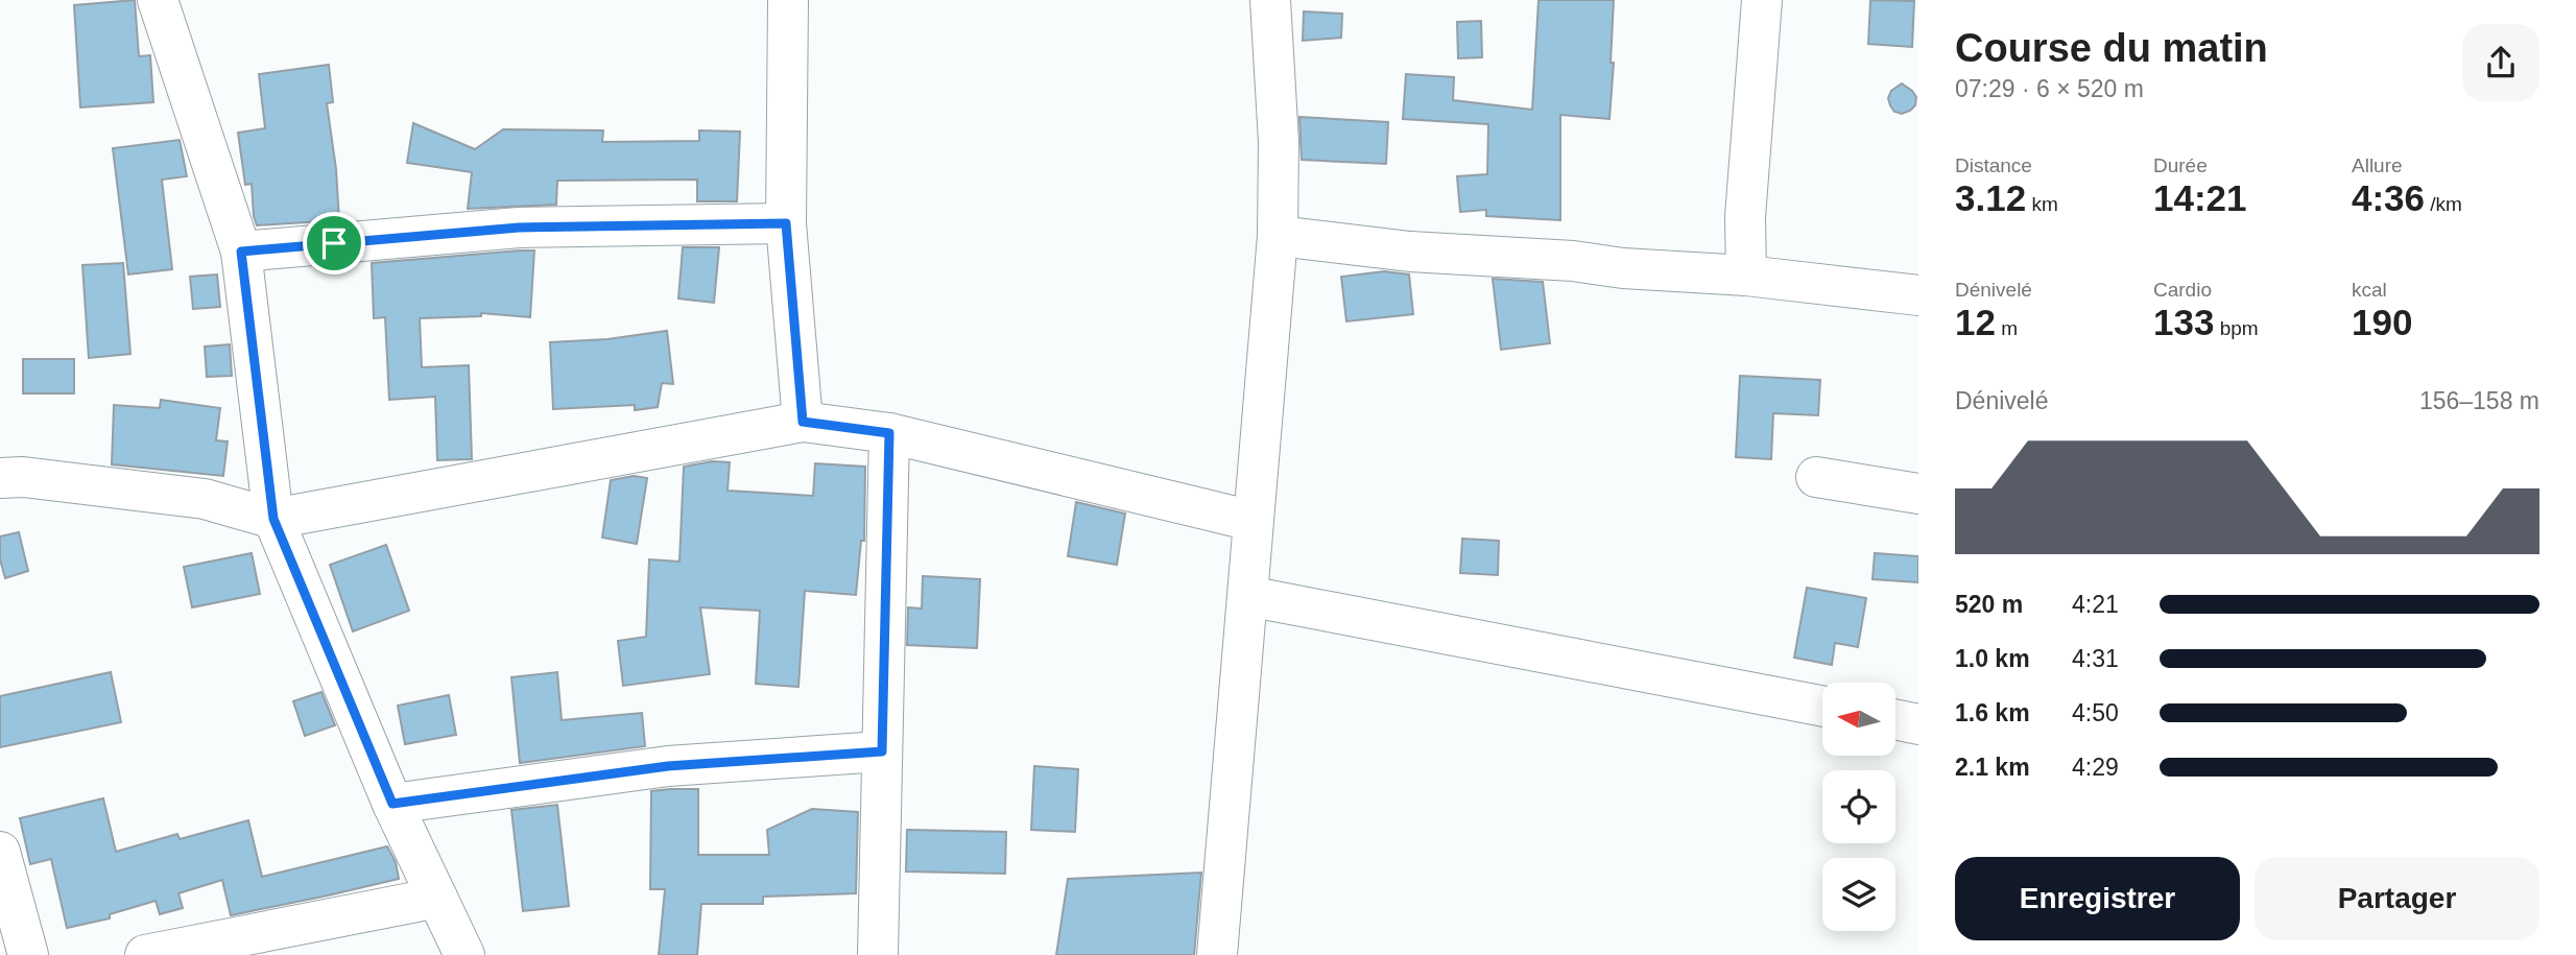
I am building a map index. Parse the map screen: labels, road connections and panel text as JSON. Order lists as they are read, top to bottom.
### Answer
{
  "north": "left",
  "page": {
    "heading": ["Course du matin", "07:29 · 6 × 520 m"],
    "stats": [
      ["Distance", "3.12 km"],
      ["Durée", "14:21"],
      ["Allure", "4:36 /km"],
      ["Dénivelé", "12 m"],
      ["Cardio", "133 bpm"],
      ["kcal", "190"]
    ],
    "chart": ["Dénivelé", "156–158 m"],
    "list": [
      {
        "name": "520 m",
        "note": "4:21"
      },
      {
        "name": "1.0 km",
        "note": "4:31"
      },
      {
        "name": "1.6 km",
        "note": "4:50"
      },
      {
        "name": "2.1 km",
        "note": "4:29"
      }
    ],
    "buttons": ["Enregistrer", "Partager"]
  }
}
